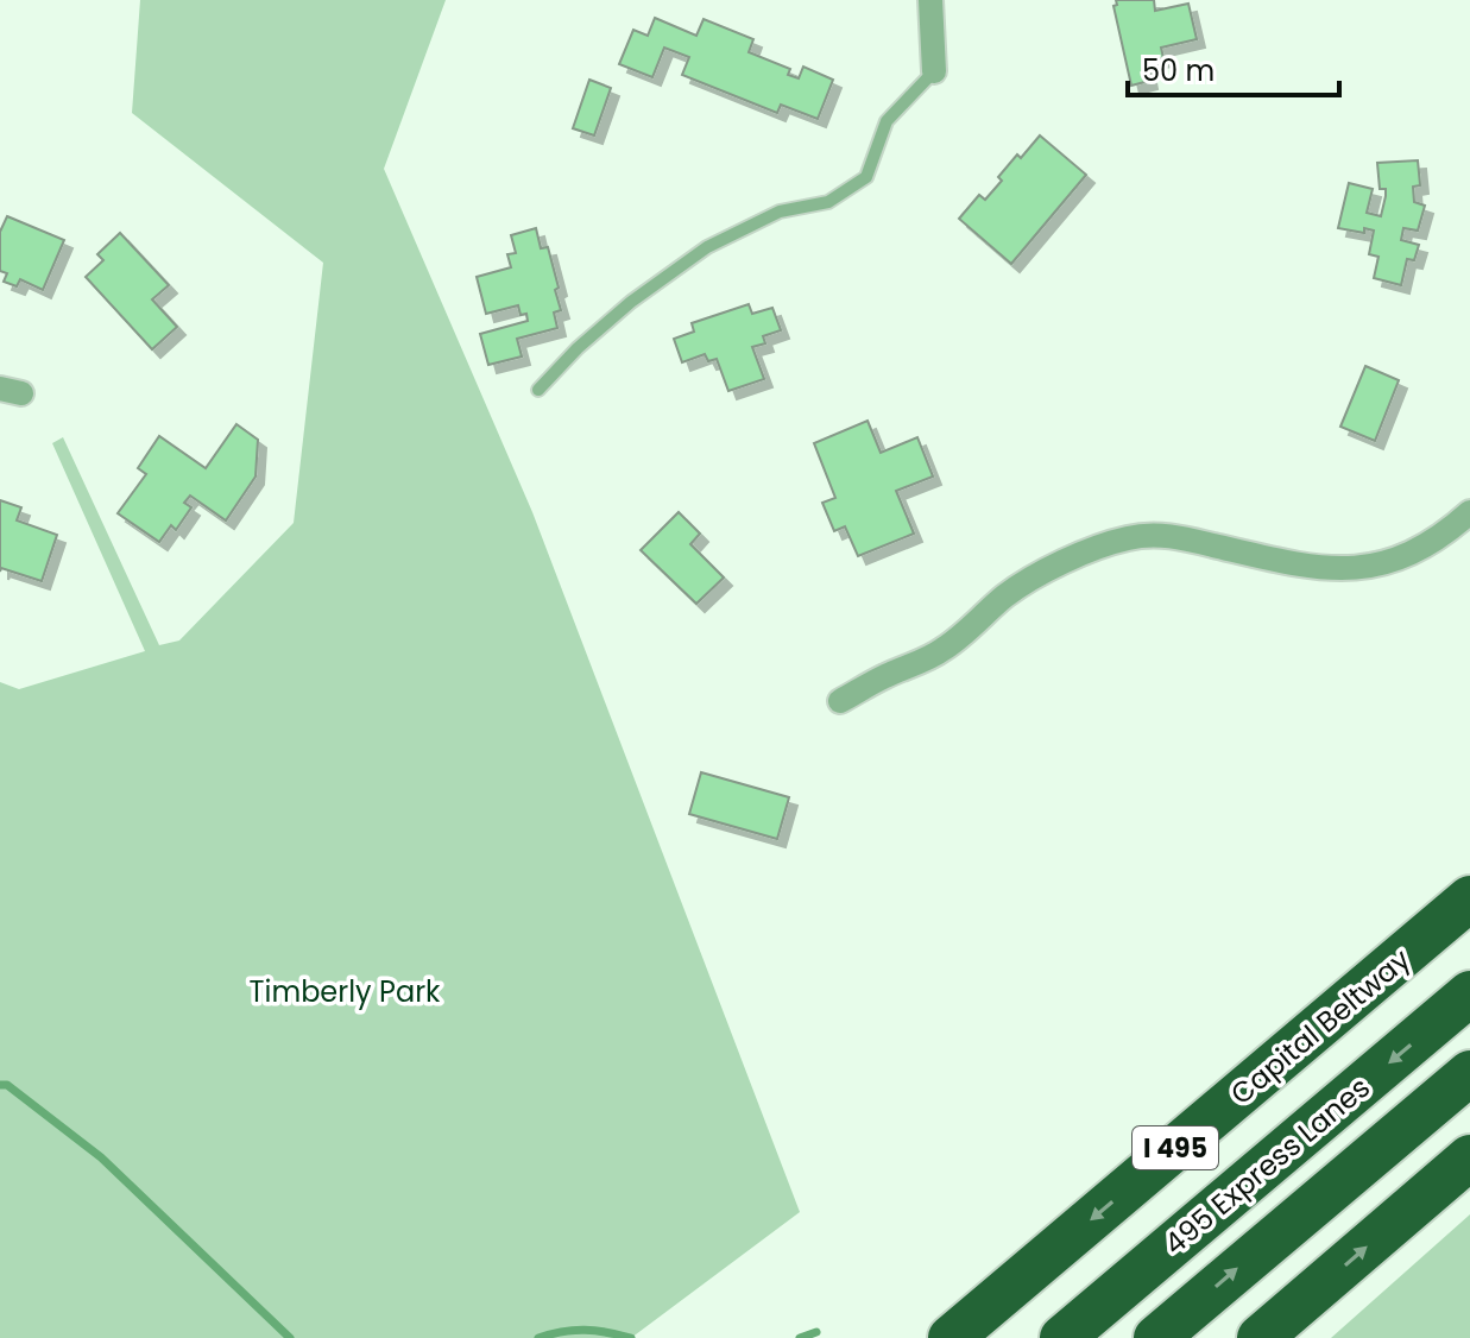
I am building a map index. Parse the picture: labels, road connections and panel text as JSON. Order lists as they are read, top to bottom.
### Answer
{
  "streets": {
    "highway": ["Capital Beltway", "I 495", "495 Express Lanes"]
  },
  "parks": ["Timberly Park"],
  "scale_bar": "50 m"
}
